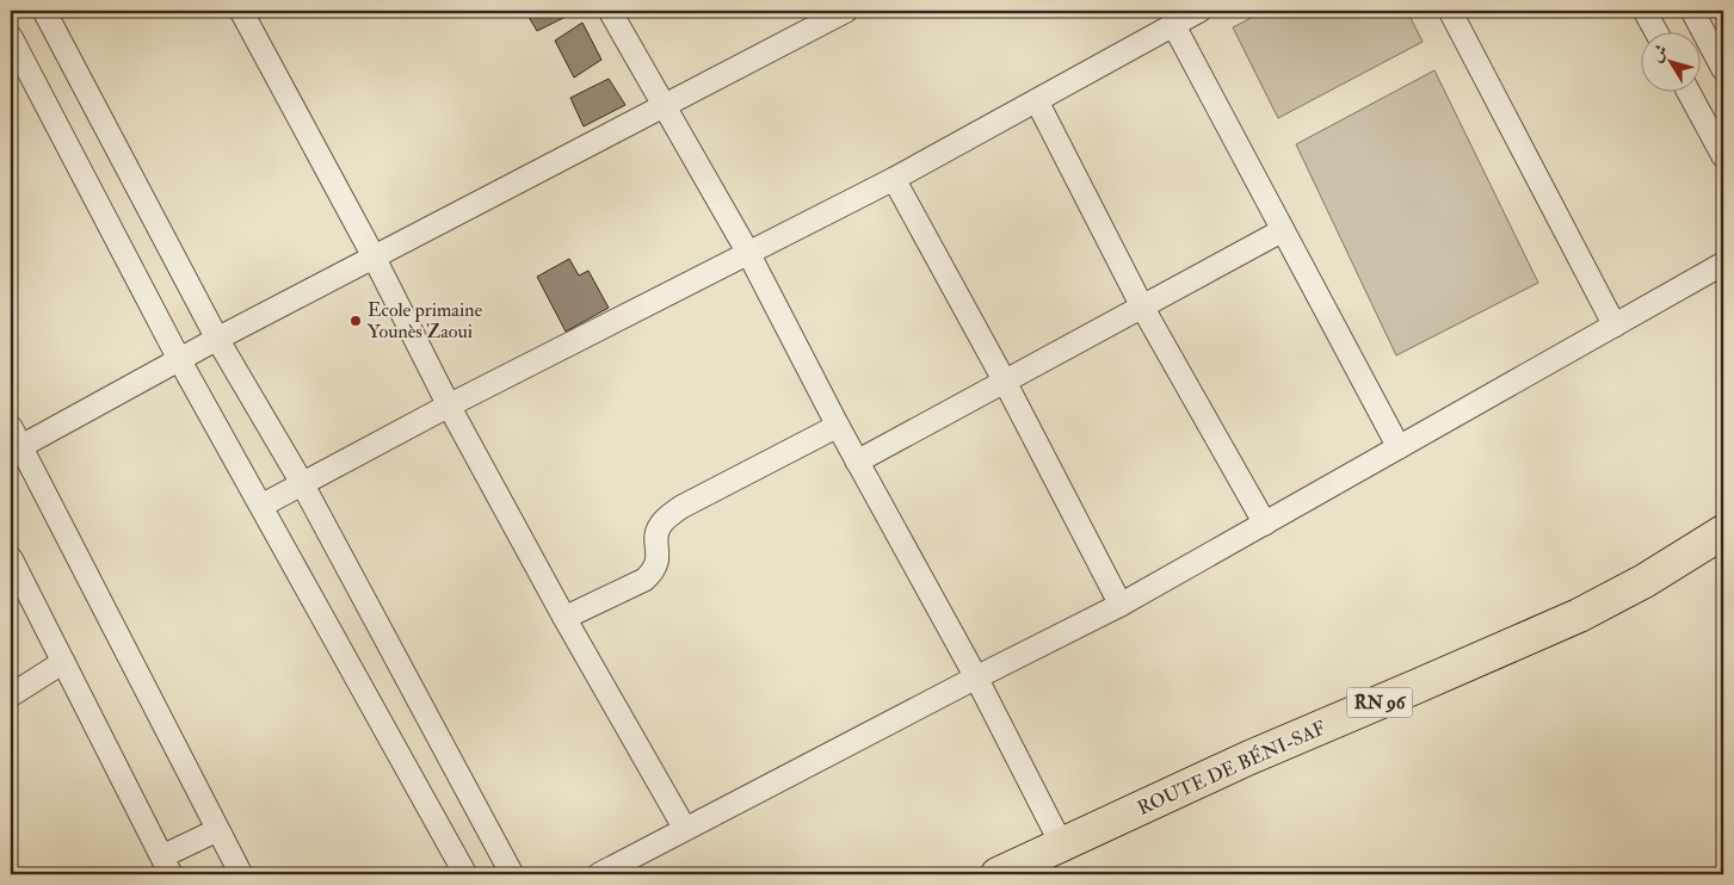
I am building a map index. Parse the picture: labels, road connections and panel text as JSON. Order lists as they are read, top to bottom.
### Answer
{
  "streets": {
    "main road": ["RN 96", "ROUTE DE BÉNI-SAF"]
  },
  "places": ["Ecole primaine Younès Zaoui"],
  "north": "top left"
}
